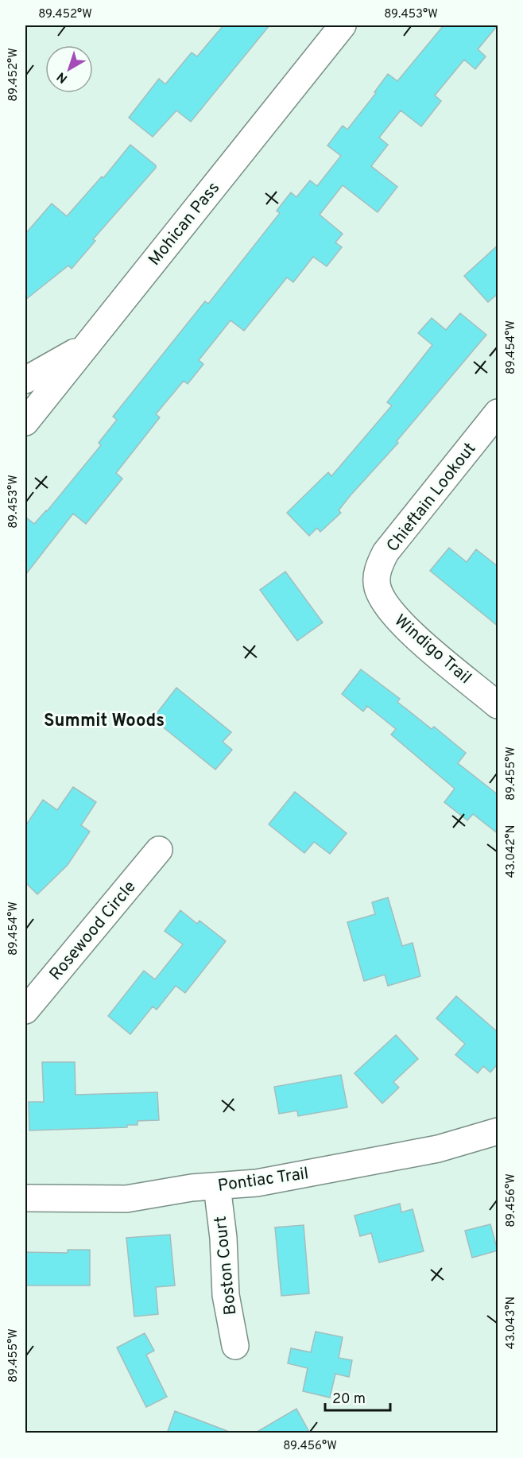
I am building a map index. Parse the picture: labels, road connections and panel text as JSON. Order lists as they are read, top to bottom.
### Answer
{
  "streets": {
    "street": [
      "Mohican Pass",
      "Chieftain Lookout",
      "Windigo Trail",
      "Rosewood Circle",
      "Pontiac Trail",
      "Boston Court"
    ]
  },
  "crossings": [
    ["Chieftain Lookout", "Windigo Trail"],
    ["Pontiac Trail", "Boston Court"]
  ],
  "districts": ["Summit Woods"],
  "scale_bar": "20 m",
  "north": "bottom left",
  "coordinates": [
    "89.452°W",
    "89.453°W",
    "89.454°W",
    "89.455°W",
    "43.042°N",
    "89.456°W",
    "43.043°N"
  ]
}
